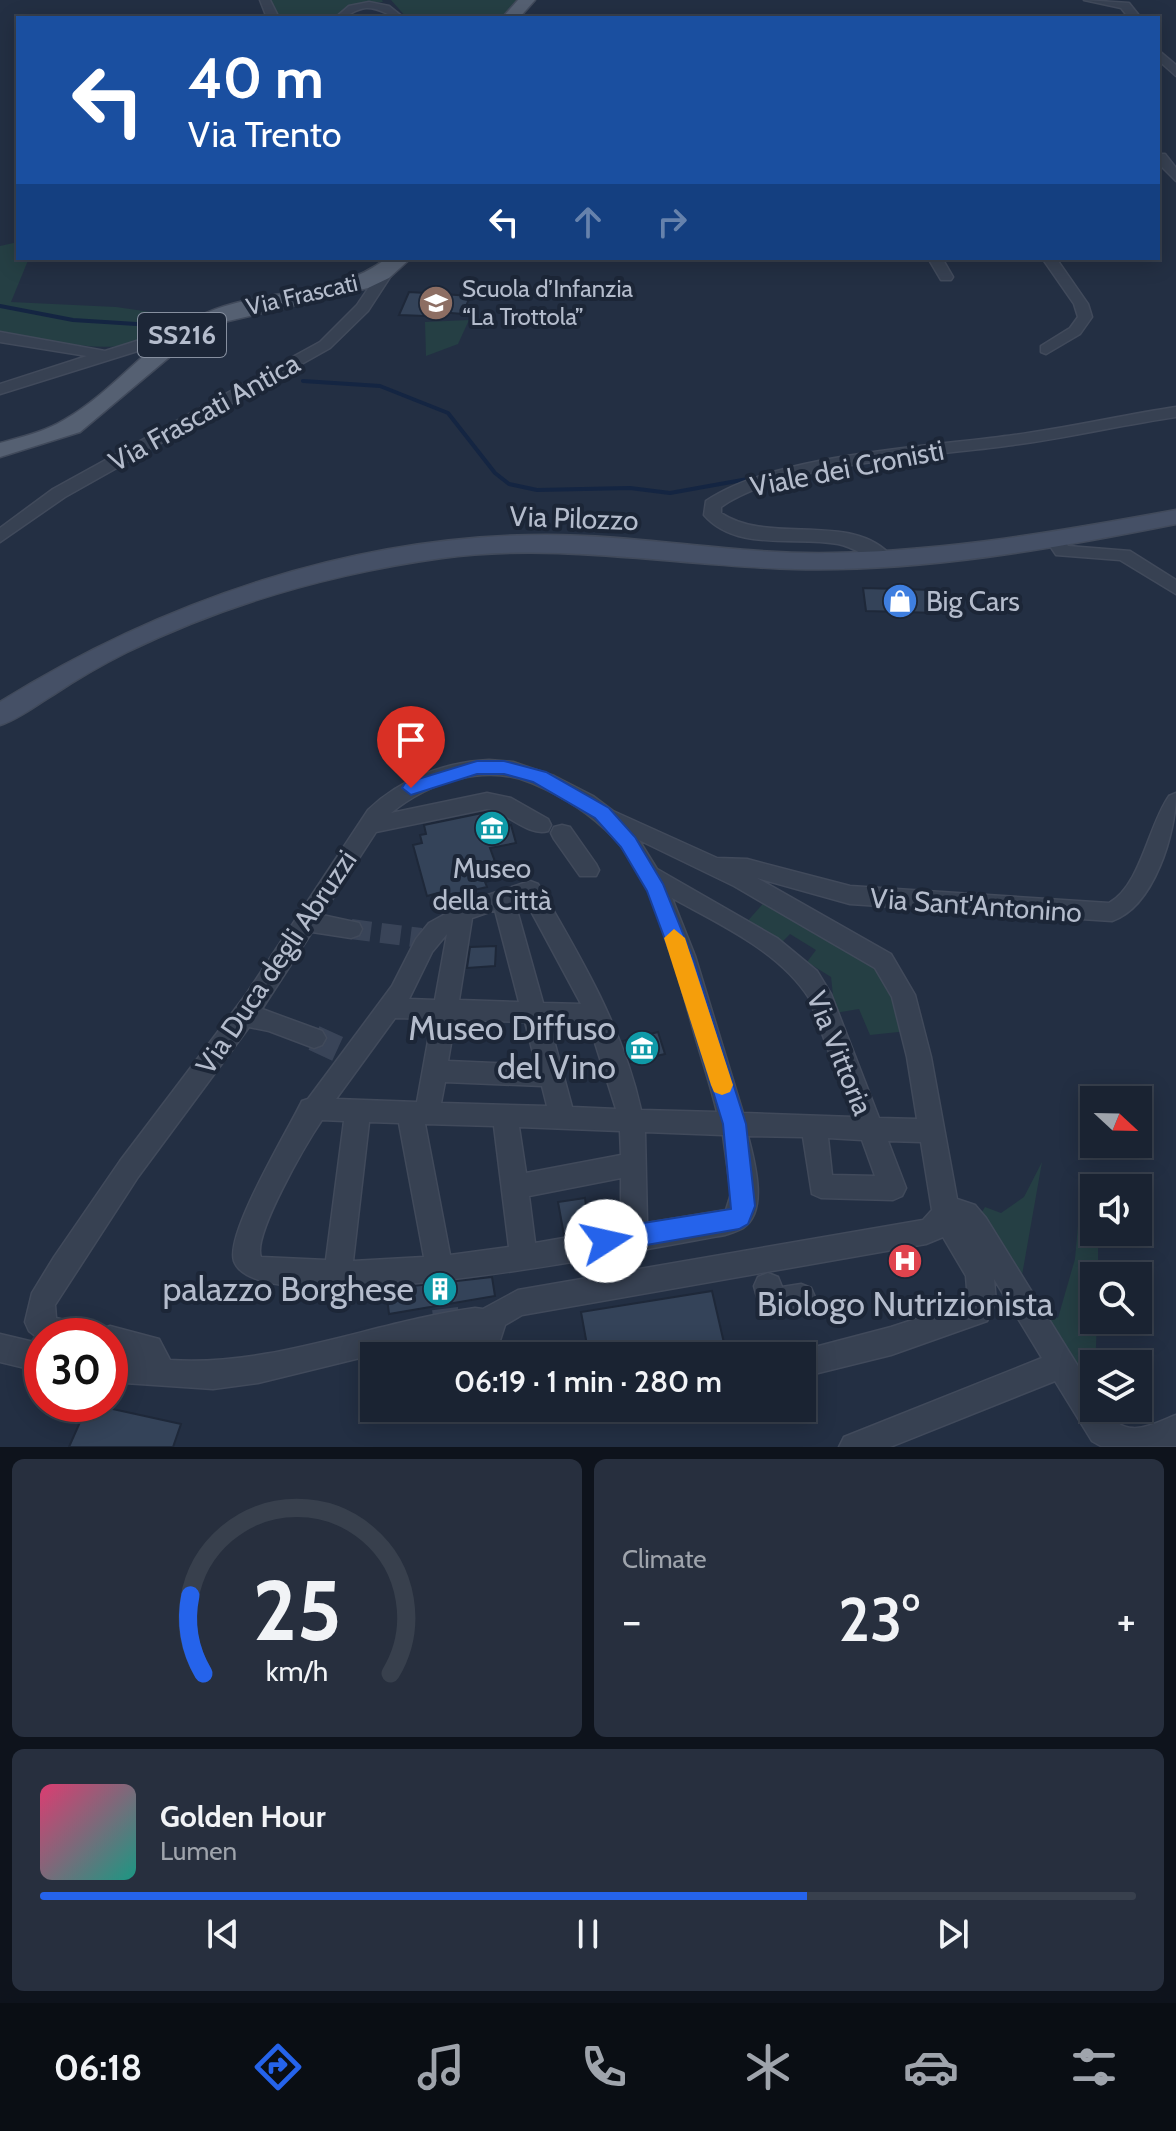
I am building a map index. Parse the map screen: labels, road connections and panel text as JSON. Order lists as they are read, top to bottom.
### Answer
{
  "streets": {
    "main road": ["Via Frascati", "SS216", "Via Pilozzo"],
    "street": [
      "Via Frascati Antica",
      "Viale dei Cronisti",
      "Via Sant'Antonino",
      "Via Duca degli Abruzzi",
      "Via Vittoria"
    ]
  },
  "crossings": [
    ["Via Frascati", "Via Frascati Antica"],
    ["Viale dei Cronisti", "Via Pilozzo"],
    ["Via Duca degli Abruzzi", "Via Vittoria"]
  ],
  "places": {
    "school or university": ["Scuola d’Infanzia “La Trottola”"],
    "shop": ["Big Cars"],
    "museum": ["Museo della Città", "Museo Diffuso del Vino"],
    "hospital": ["Biologo Nutrizionista"],
    "building": ["palazzo Borghese"]
  },
  "north": "right",
  "page": {
    "turn": ["40 m", "Via Trento"],
    "limit": "30",
    "trip": "06:19 · 1 min · 280 m",
    "tile": "Climate",
    "heat": ["−", "23°", "+"],
    "song": ["Golden Hour", "Lumen"],
    "tabs": "06:18",
    "gauge": ["25", "km/h"]
  }
}
